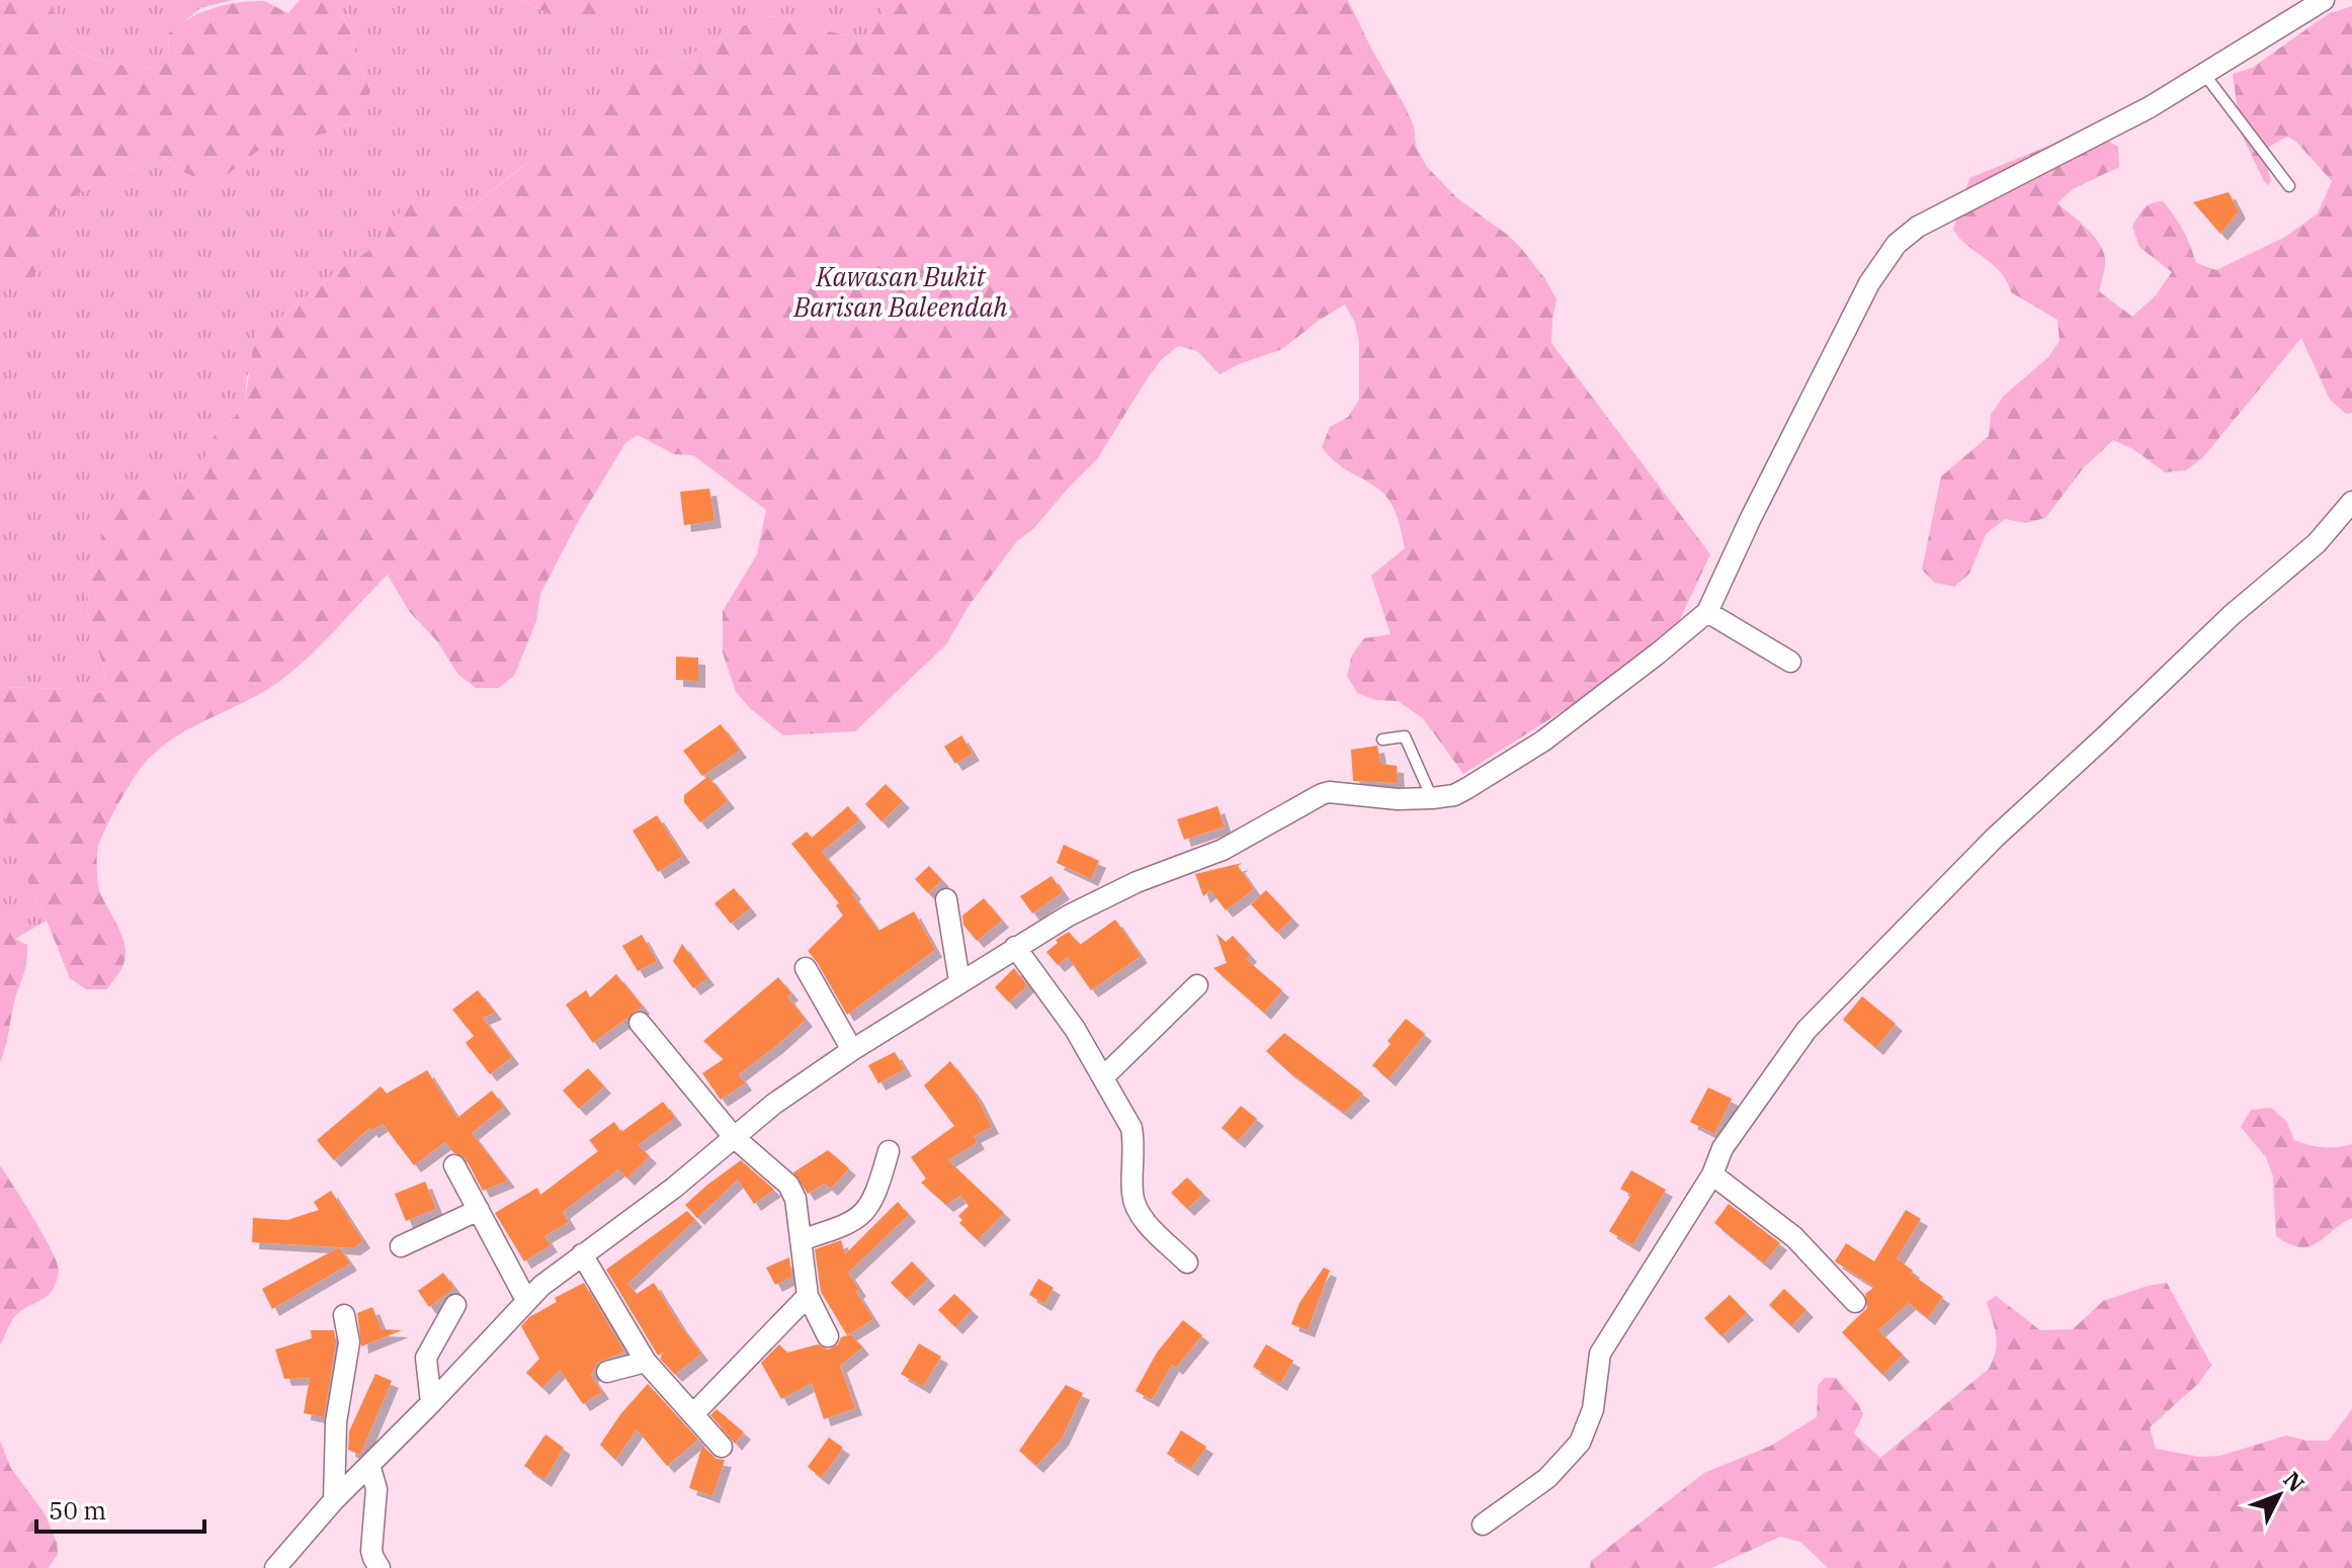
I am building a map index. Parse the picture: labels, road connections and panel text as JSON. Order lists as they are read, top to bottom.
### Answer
{
  "parks": ["Kawasan Bukit Barisan Baleendah"],
  "scale_bar": "50 m",
  "north": "top right"
}
